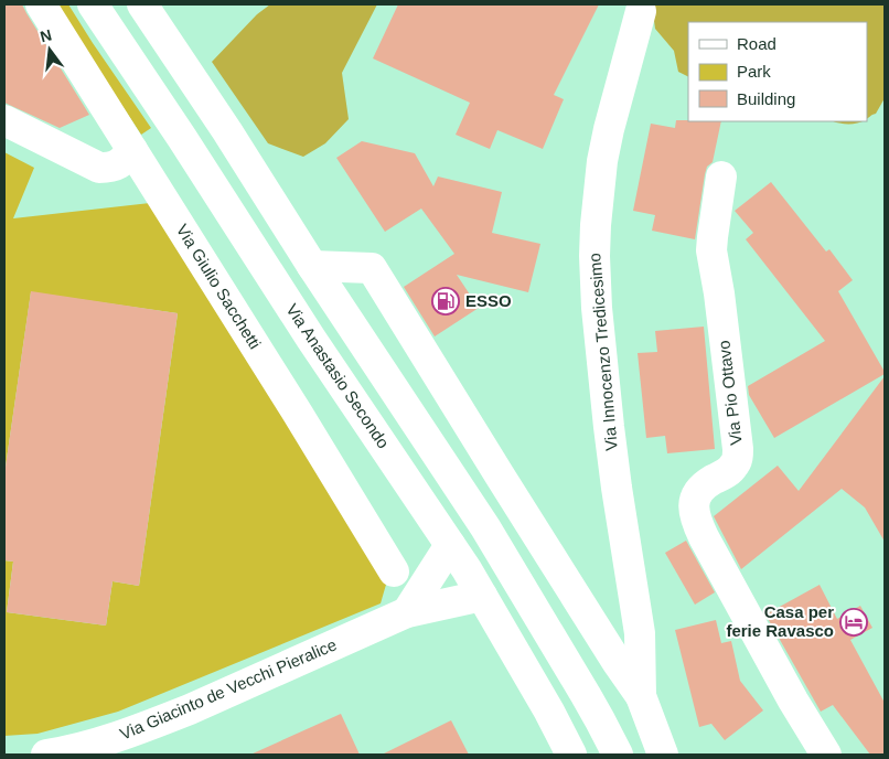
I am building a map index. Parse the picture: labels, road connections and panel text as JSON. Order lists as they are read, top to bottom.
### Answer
{
  "streets": {
    "street": [
      "Via Giulio Sacchetti",
      "Via Innocenzo Tredicesimo",
      "Via Anastasio Secondo",
      "Via Pio Ottavo",
      "Via Giacinto de Vecchi Pieralice"
    ]
  },
  "crossings": [
    ["Via Anastasio Secondo", "Via Giacinto de Vecchi Pieralice"]
  ],
  "places": {
    "fuel station": ["ESSO"],
    "hotel": ["Casa per ferie Ravasco"]
  },
  "legend": ["Road", "Park", "Building"],
  "north": "top"
}
